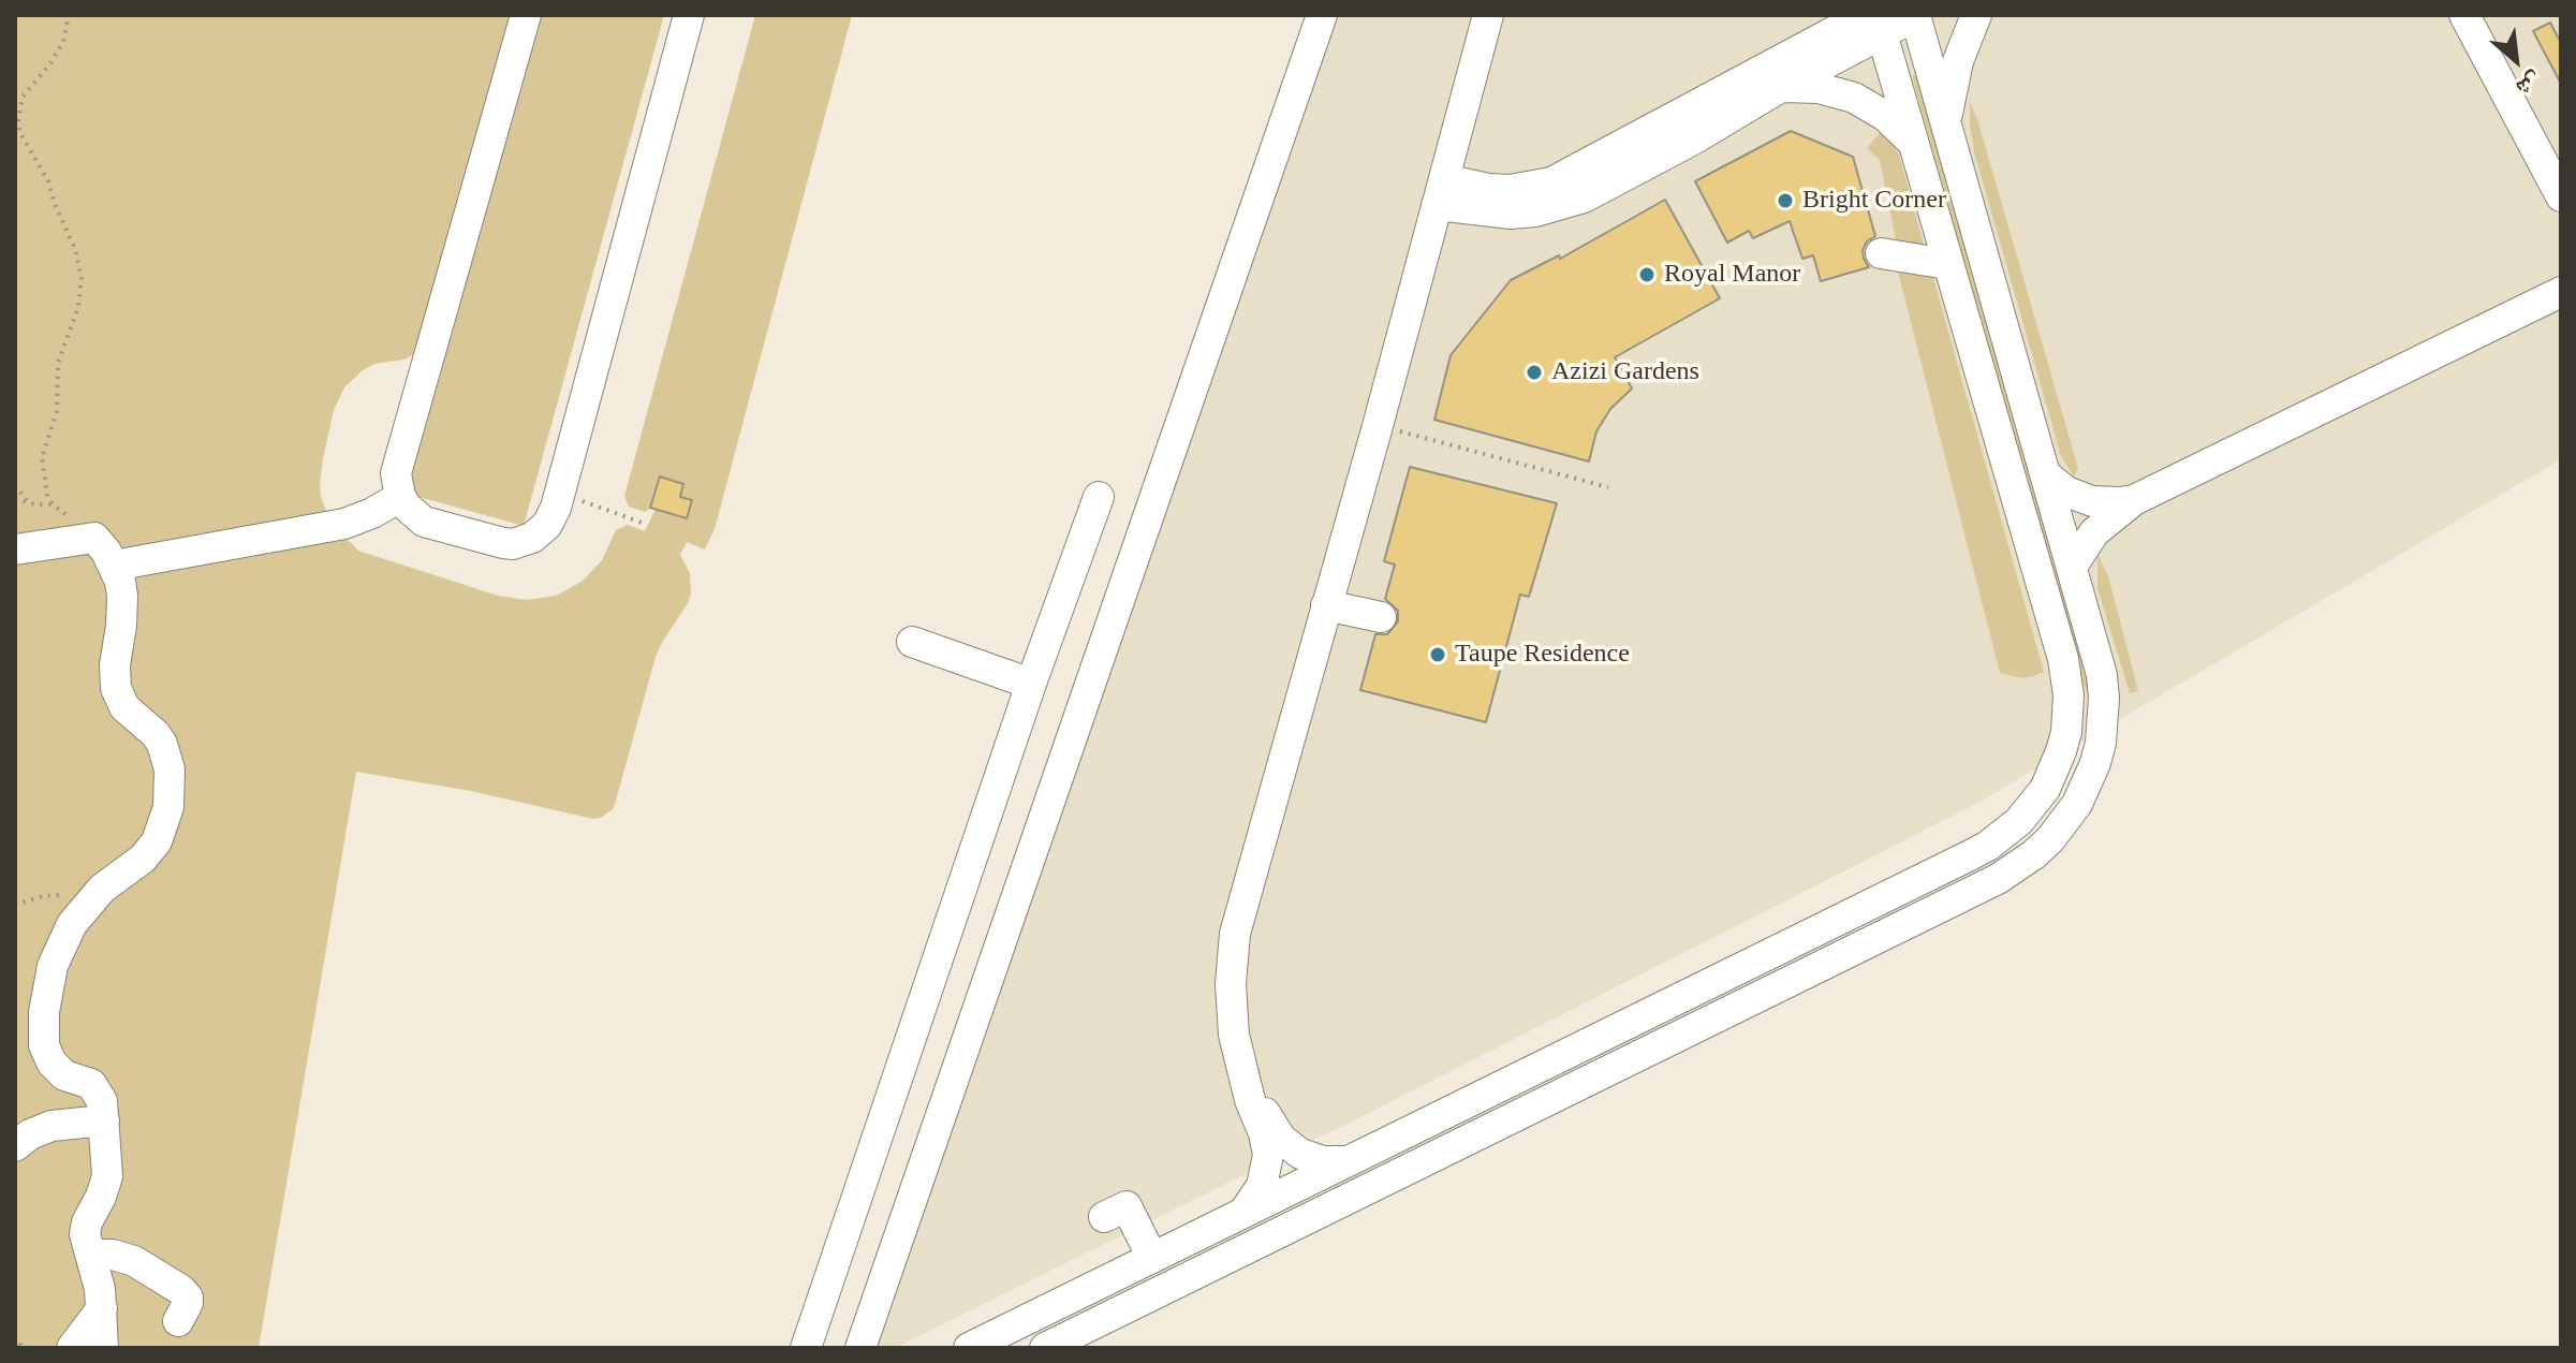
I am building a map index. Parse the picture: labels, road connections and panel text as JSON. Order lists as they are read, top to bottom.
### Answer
{
  "places": [
    "Bright Corner",
    "Royal Manor",
    "Azizi Gardens",
    "Taupe Residence"
  ],
  "north": "bottom right"
}
